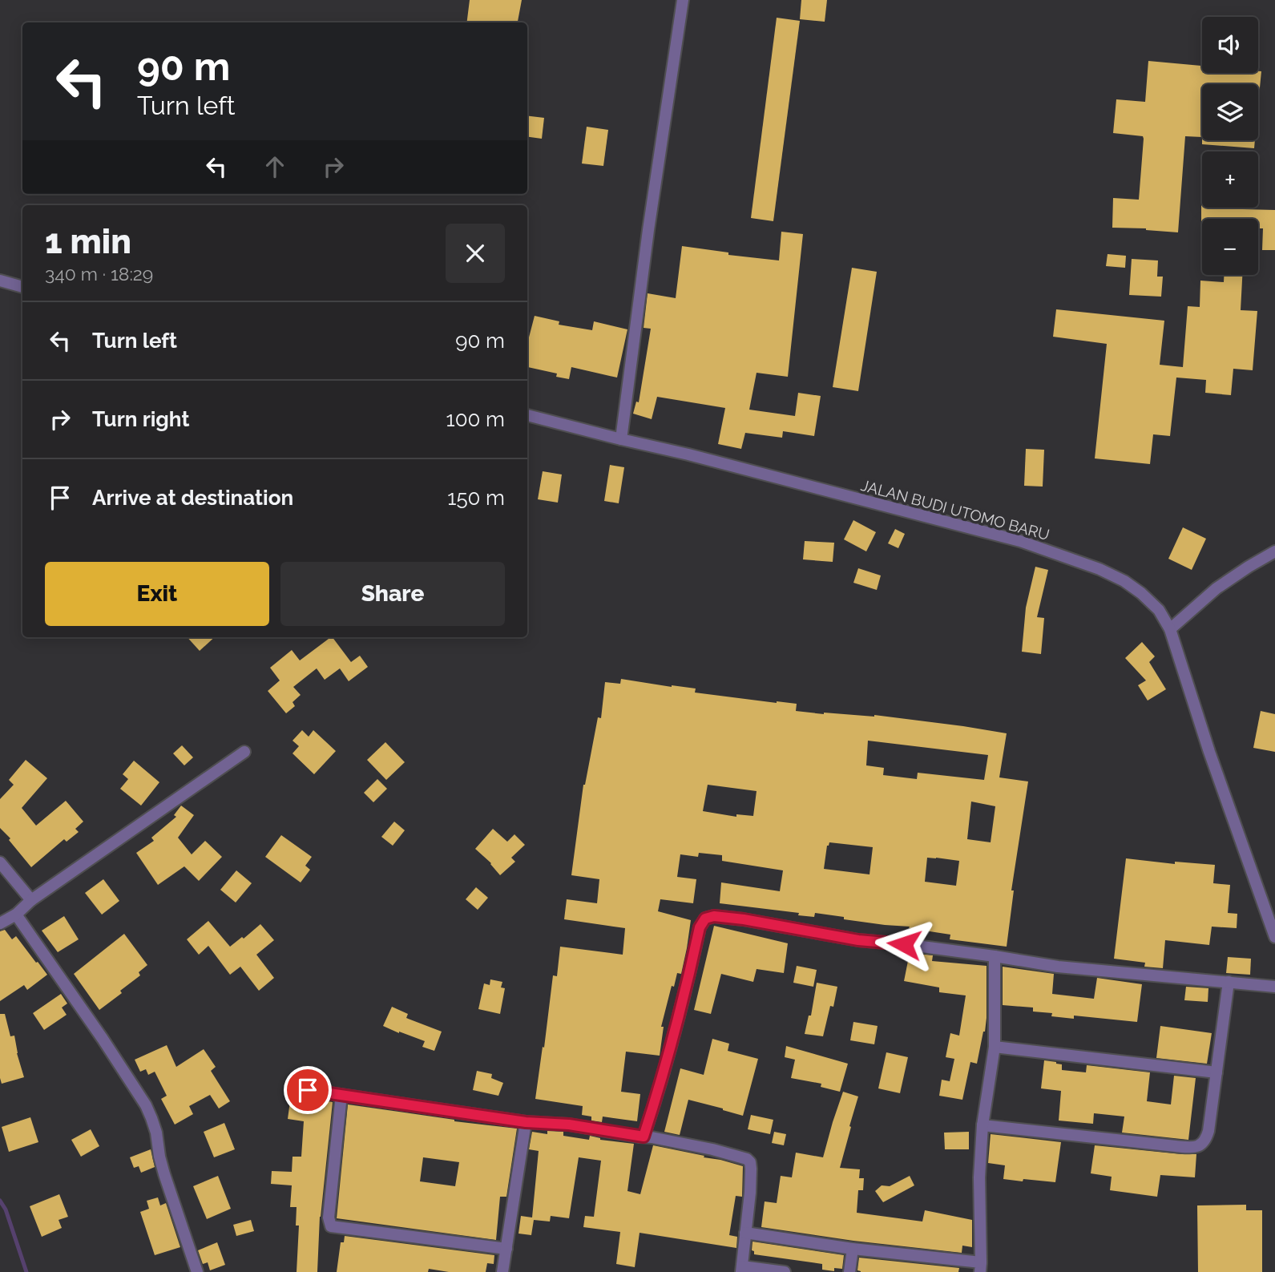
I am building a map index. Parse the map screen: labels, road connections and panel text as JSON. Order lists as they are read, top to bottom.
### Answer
{
  "streets": {
    "street": ["JALAN BUDI UTOMO BARU"]
  },
  "page": {
    "map_buttons": ["+", "−"],
    "turn": ["90 m", "Turn left"],
    "heading": ["1 min", "340 m · 18:29"],
    "list": [
      {
        "name": "Turn left",
        "value": "90 m"
      },
      {
        "name": "Turn right",
        "value": "100 m"
      },
      {
        "name": "Arrive at destination",
        "value": "150 m"
      }
    ],
    "buttons": ["Exit", "Share"]
  }
}
